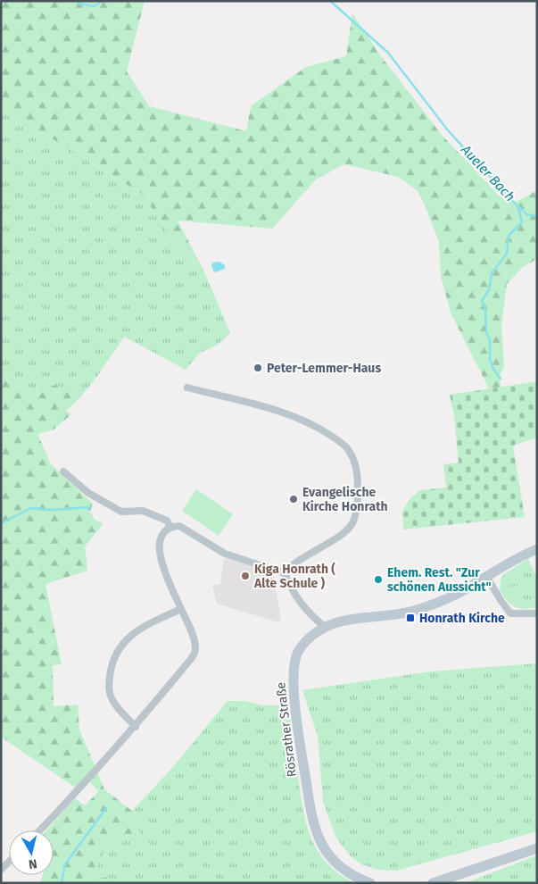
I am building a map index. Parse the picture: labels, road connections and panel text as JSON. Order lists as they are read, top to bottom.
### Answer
{
  "streets": {
    "street": ["Rösrather Straße"]
  },
  "water": ["Aueler Bach"],
  "places": {
    "other": [
      "Peter-Lemmer-Haus",
      "Evangelische Kirche Honrath",
      "Kiga Honrath ( Alte Schule )",
      "Ehem. Rest. \"Zur schönen Aussicht\""
    ],
    "transit": ["Honrath Kirche"]
  },
  "north": "bottom"
}
